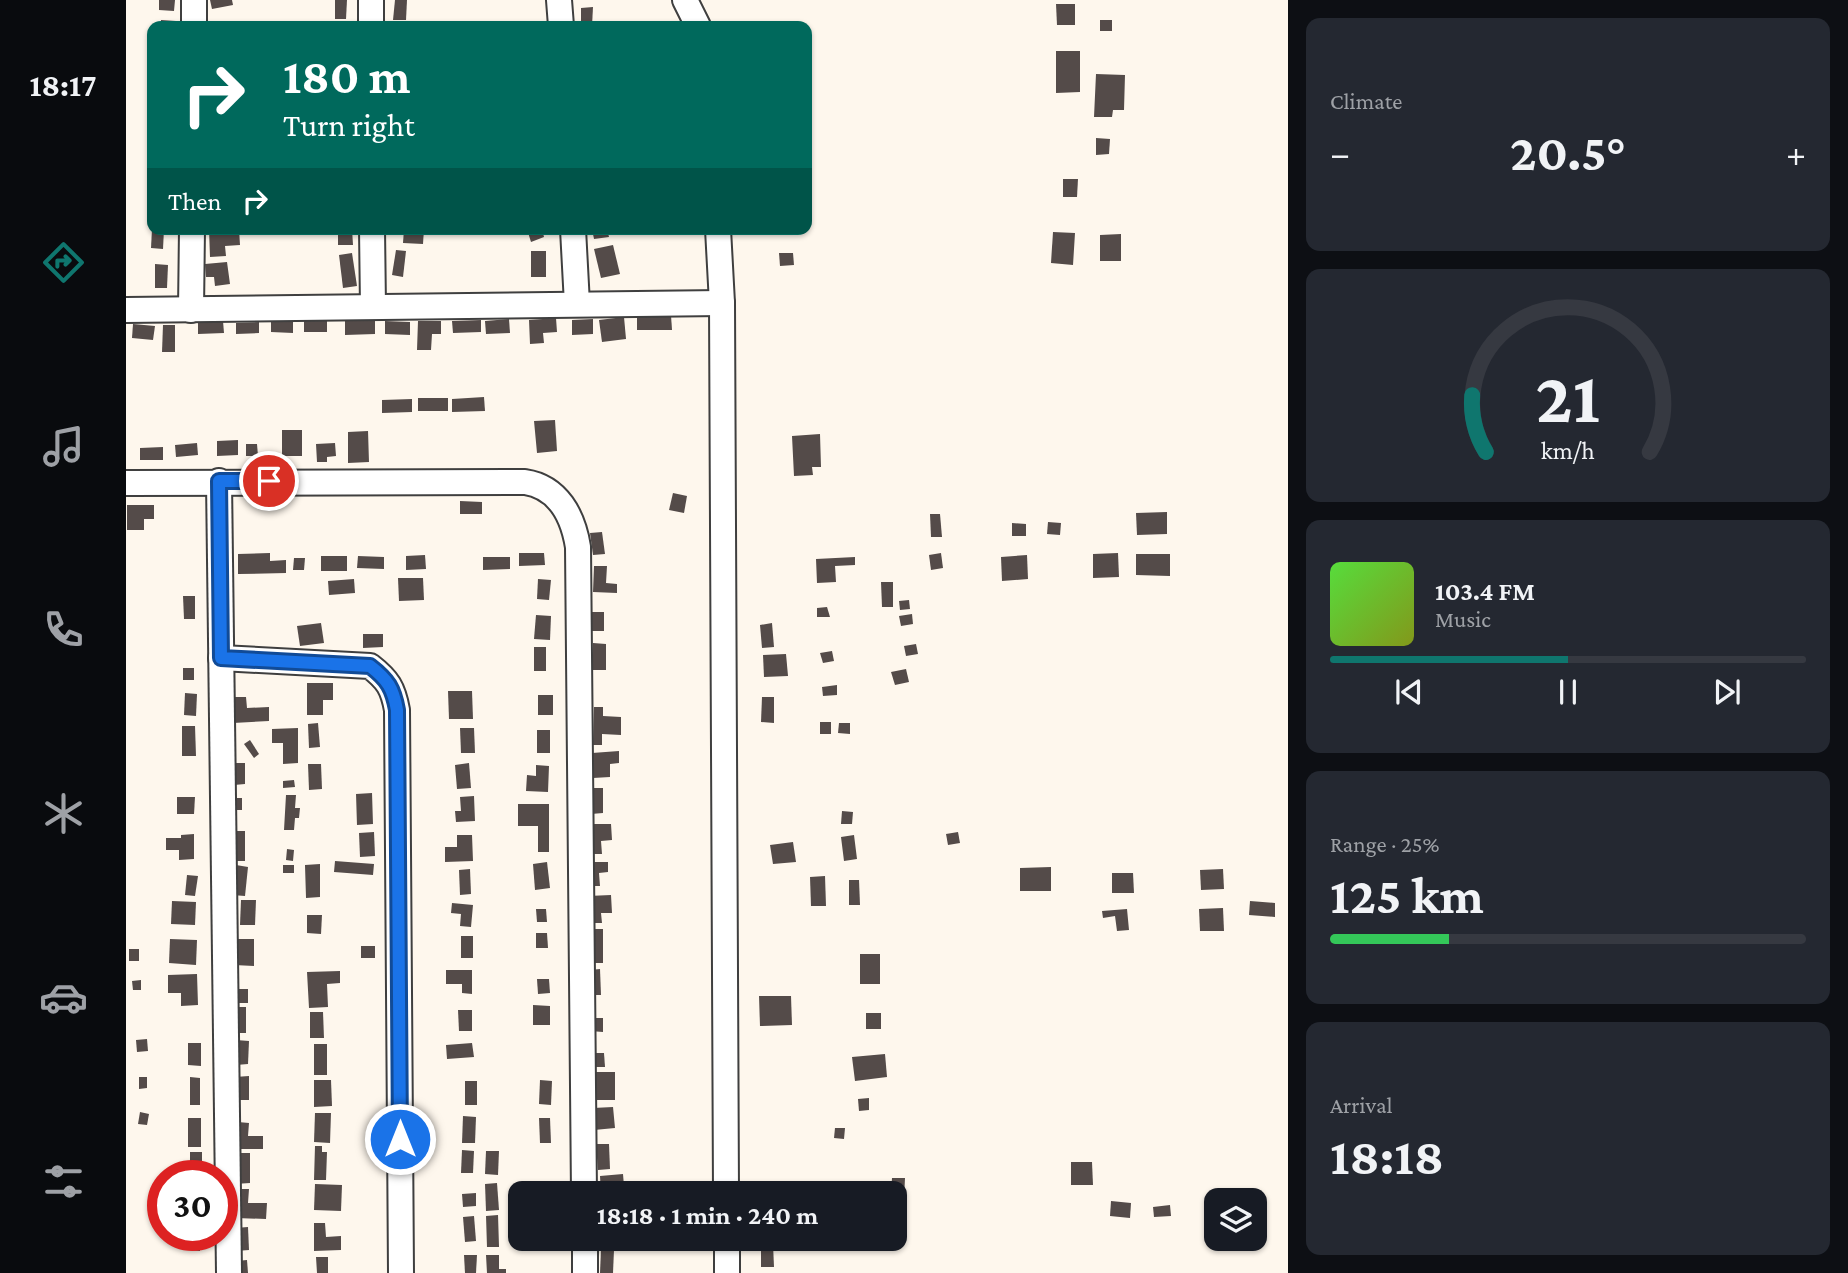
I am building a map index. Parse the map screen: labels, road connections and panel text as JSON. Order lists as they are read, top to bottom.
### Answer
{
  "page": {
    "tabs": "18:17",
    "tile": [
      "Climate",
      ["Range · 25%", "125 km"],
      ["Arrival", "18:18"]
    ],
    "turn": ["180 m", "Turn right"],
    "heat": ["−", "20.5°", "+"],
    "then": "Then",
    "song": ["103.4 FM", "Music"],
    "limit": "30",
    "trip": "18:18 · 1 min · 240 m",
    "gauge": ["21", "km/h"]
  }
}
